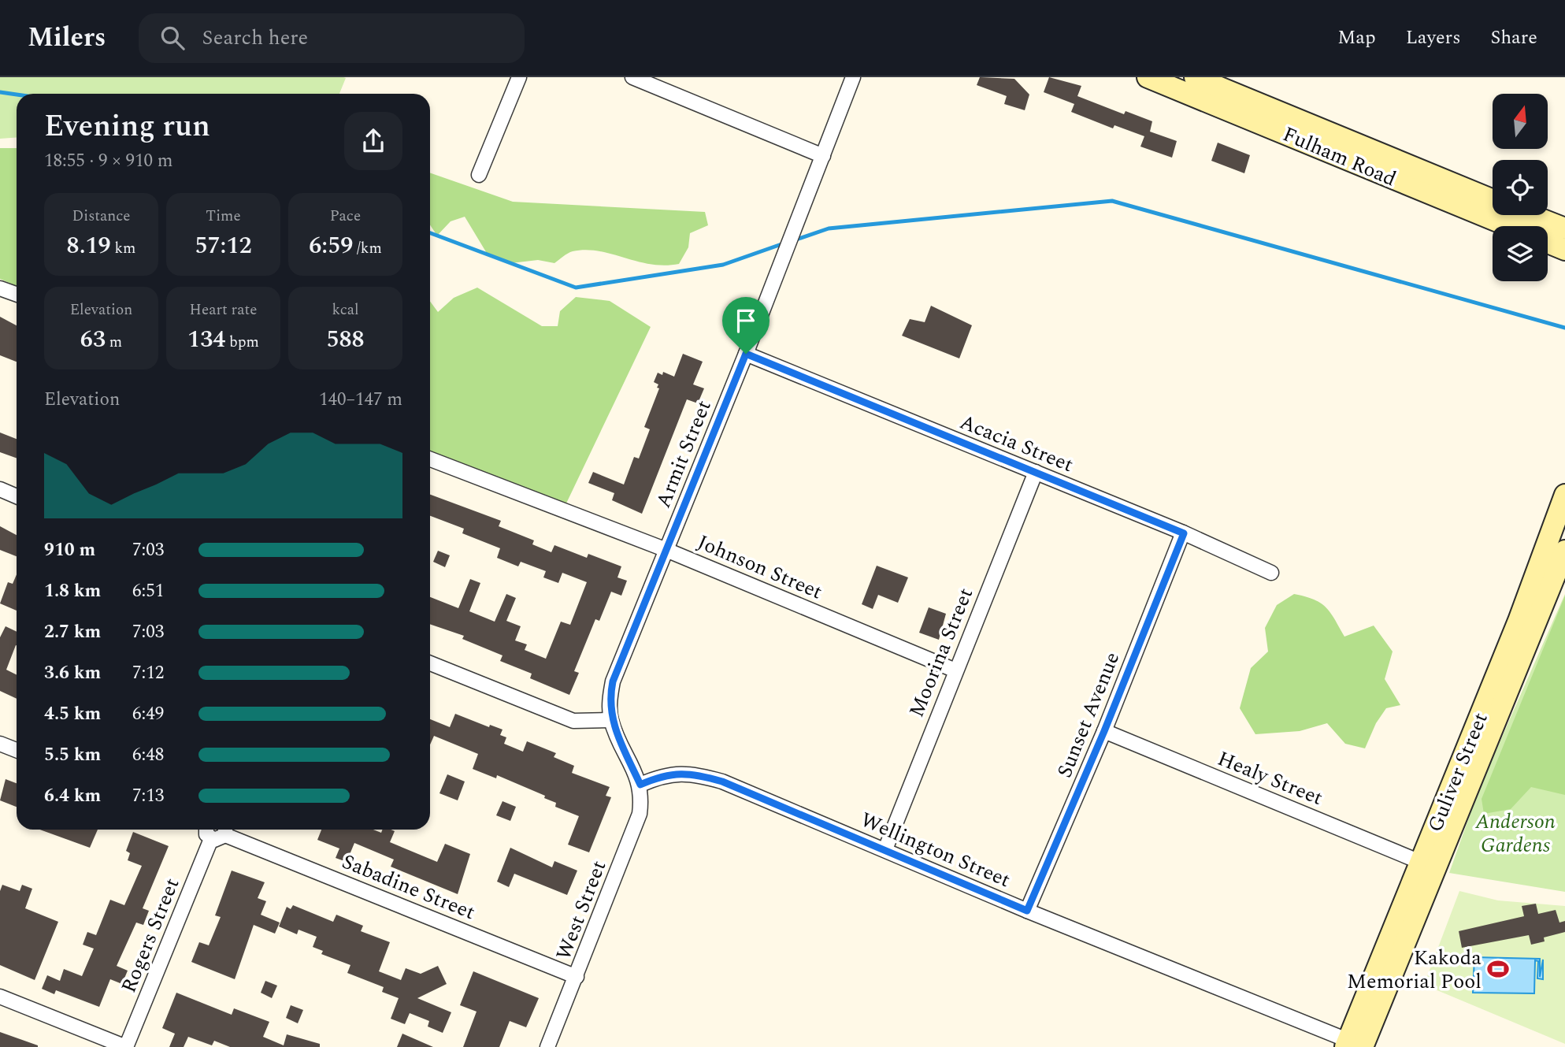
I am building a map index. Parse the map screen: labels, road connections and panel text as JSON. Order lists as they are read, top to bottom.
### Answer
{
  "streets": {
    "main road": ["Fulham Road", "Guliver Street"],
    "street": [
      "Acacia Street",
      "Armit Street",
      "Johnson Street",
      "Moorina Street",
      "Sunset Avenue",
      "Healy Street",
      "Wellington Street",
      "Sabadine Street",
      "West Street",
      "Rogers Street"
    ]
  },
  "crossings": [
    ["Acacia Street", "Armit Street"],
    ["Acacia Street", "Moorina Street"],
    ["Acacia Street", "Sunset Avenue"],
    ["Armit Street", "Johnson Street"],
    ["Armit Street", "Wellington Street"],
    ["Armit Street", "West Street"],
    ["Johnson Street", "Moorina Street"],
    ["Moorina Street", "Wellington Street"],
    ["Sunset Avenue", "Healy Street"],
    ["Sunset Avenue", "Wellington Street"],
    ["Guliver Street", "Healy Street"],
    ["Guliver Street", "Wellington Street"],
    ["Wellington Street", "West Street"],
    ["Sabadine Street", "West Street"]
  ],
  "parks": ["Anderson Gardens"],
  "places": {
    "sports": ["Kakoda Memorial Pool"]
  },
  "north": "top",
  "page": {
    "header": "Milers",
    "search": "Search here",
    "nav": ["Map", "Layers", "Share"],
    "heading": ["Evening run", "18:55 · 9 × 910 m"],
    "stats": [
      ["Distance", "8.19 km"],
      ["Time", "57:12"],
      ["Pace", "6:59 /km"],
      ["Elevation", "63 m"],
      ["Heart rate", "134 bpm"],
      ["kcal", "588"]
    ],
    "chart": ["Elevation", "140–147 m"],
    "list": [
      {
        "name": "910 m",
        "note": "7:03"
      },
      {
        "name": "1.8 km",
        "note": "6:51"
      },
      {
        "name": "2.7 km",
        "note": "7:03"
      },
      {
        "name": "3.6 km",
        "note": "7:12"
      },
      {
        "name": "4.5 km",
        "note": "6:49"
      },
      {
        "name": "5.5 km",
        "note": "6:48"
      },
      {
        "name": "6.4 km",
        "note": "7:13"
      }
    ]
  }
}
